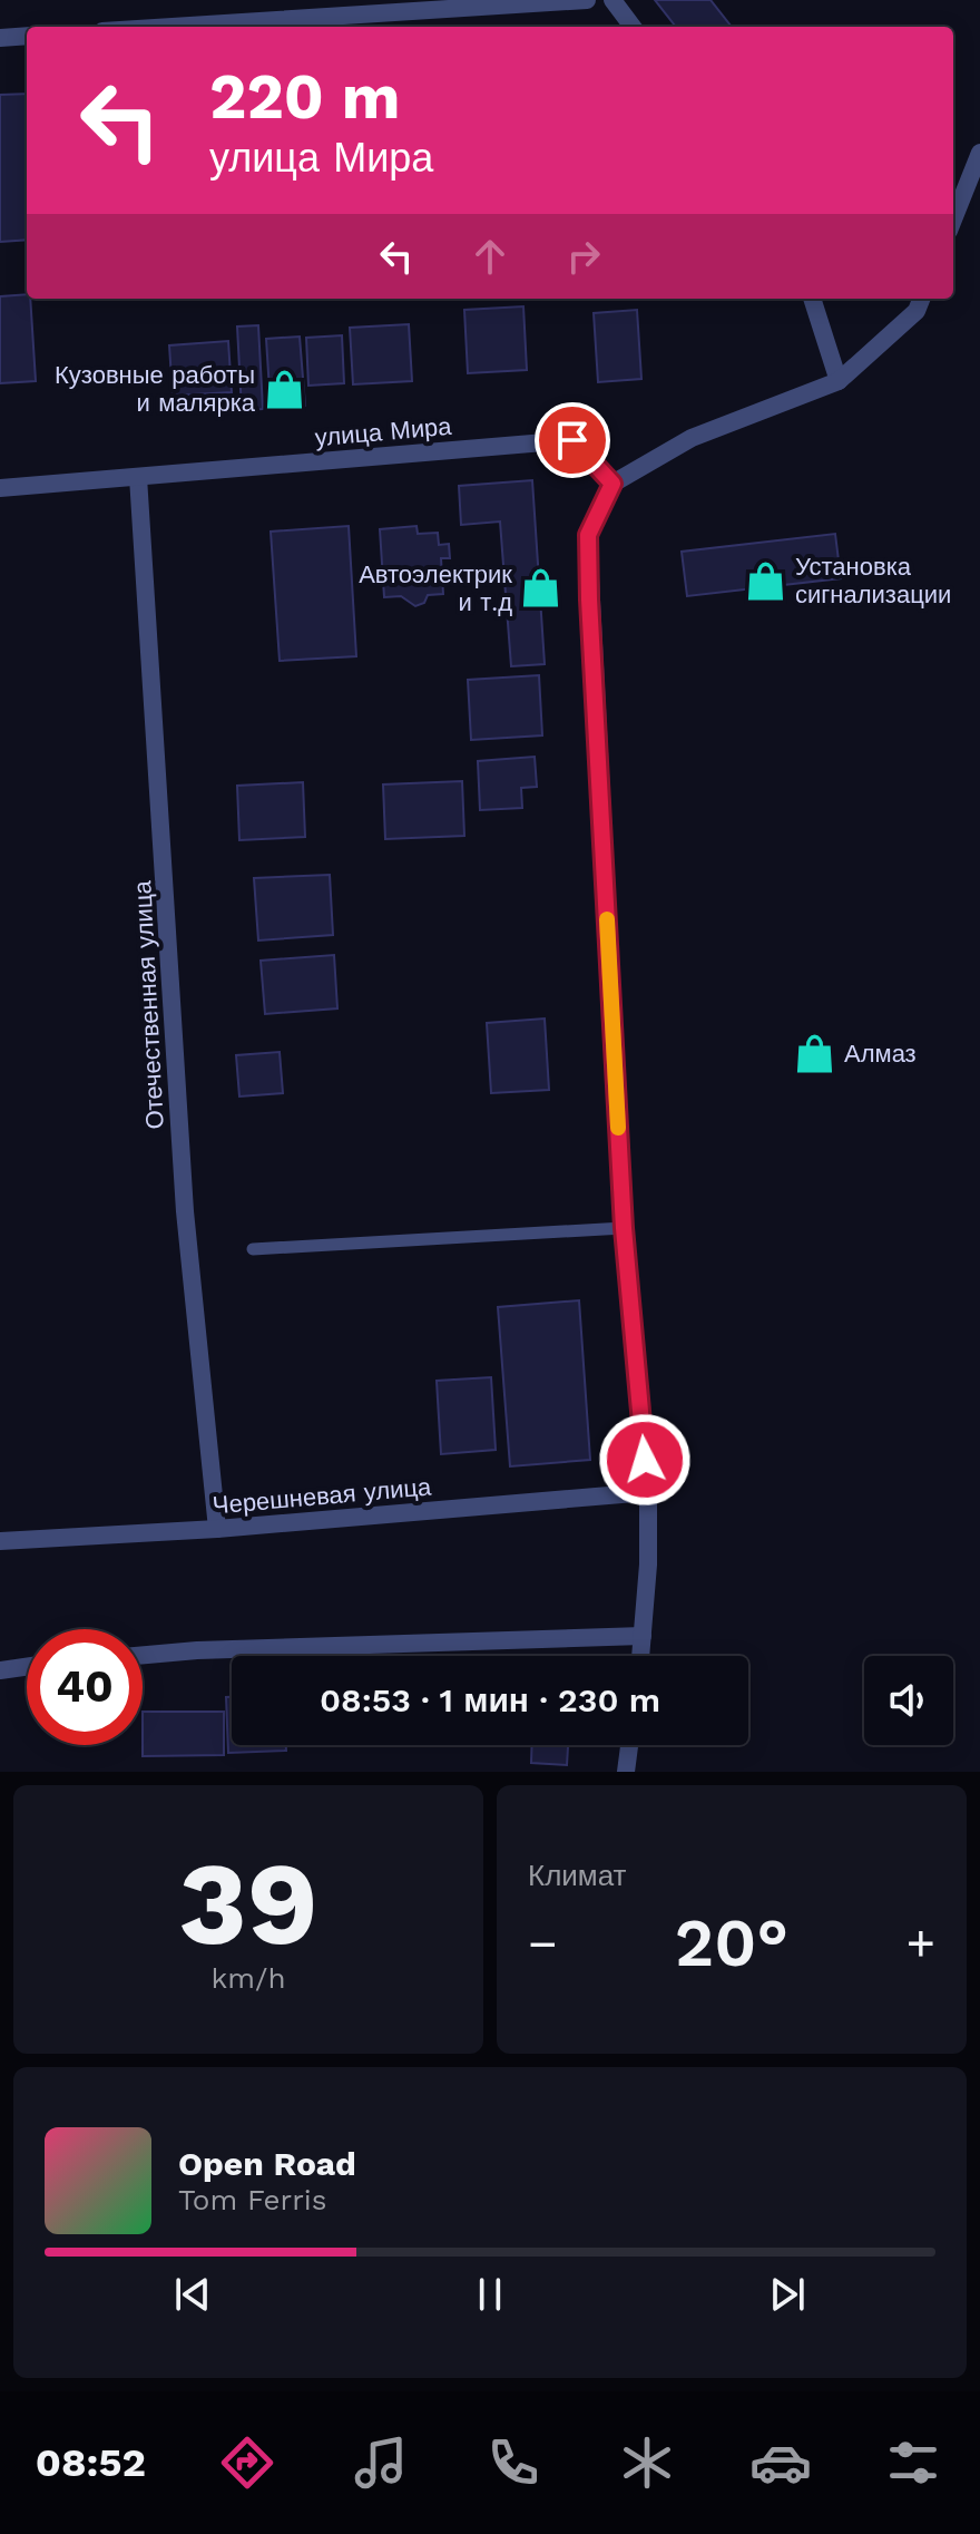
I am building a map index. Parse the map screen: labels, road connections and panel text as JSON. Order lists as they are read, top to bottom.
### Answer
{
  "streets": {
    "street": ["улица Мира", "Отечественная улица", "Черешневая улица"]
  },
  "crossings": [
    ["улица Мира", "Отечественная улица"],
    ["Отечественная улица", "Черешневая улица"]
  ],
  "places": {
    "shop": [
      "Кузовные работы и малярка",
      "Установка сигнализации",
      "Автоэлектрик и т.д",
      "Алмаз"
    ]
  },
  "page": {
    "turn": ["220 m", "улица Мира"],
    "limit": "40",
    "trip": "08:53 · 1 мин · 230 m",
    "tile": [
      ["39", "km/h"],
      "Климат"
    ],
    "heat": ["−", "20°", "+"],
    "song": ["Open Road", "Tom Ferris"],
    "tabs": "08:52"
  }
}
